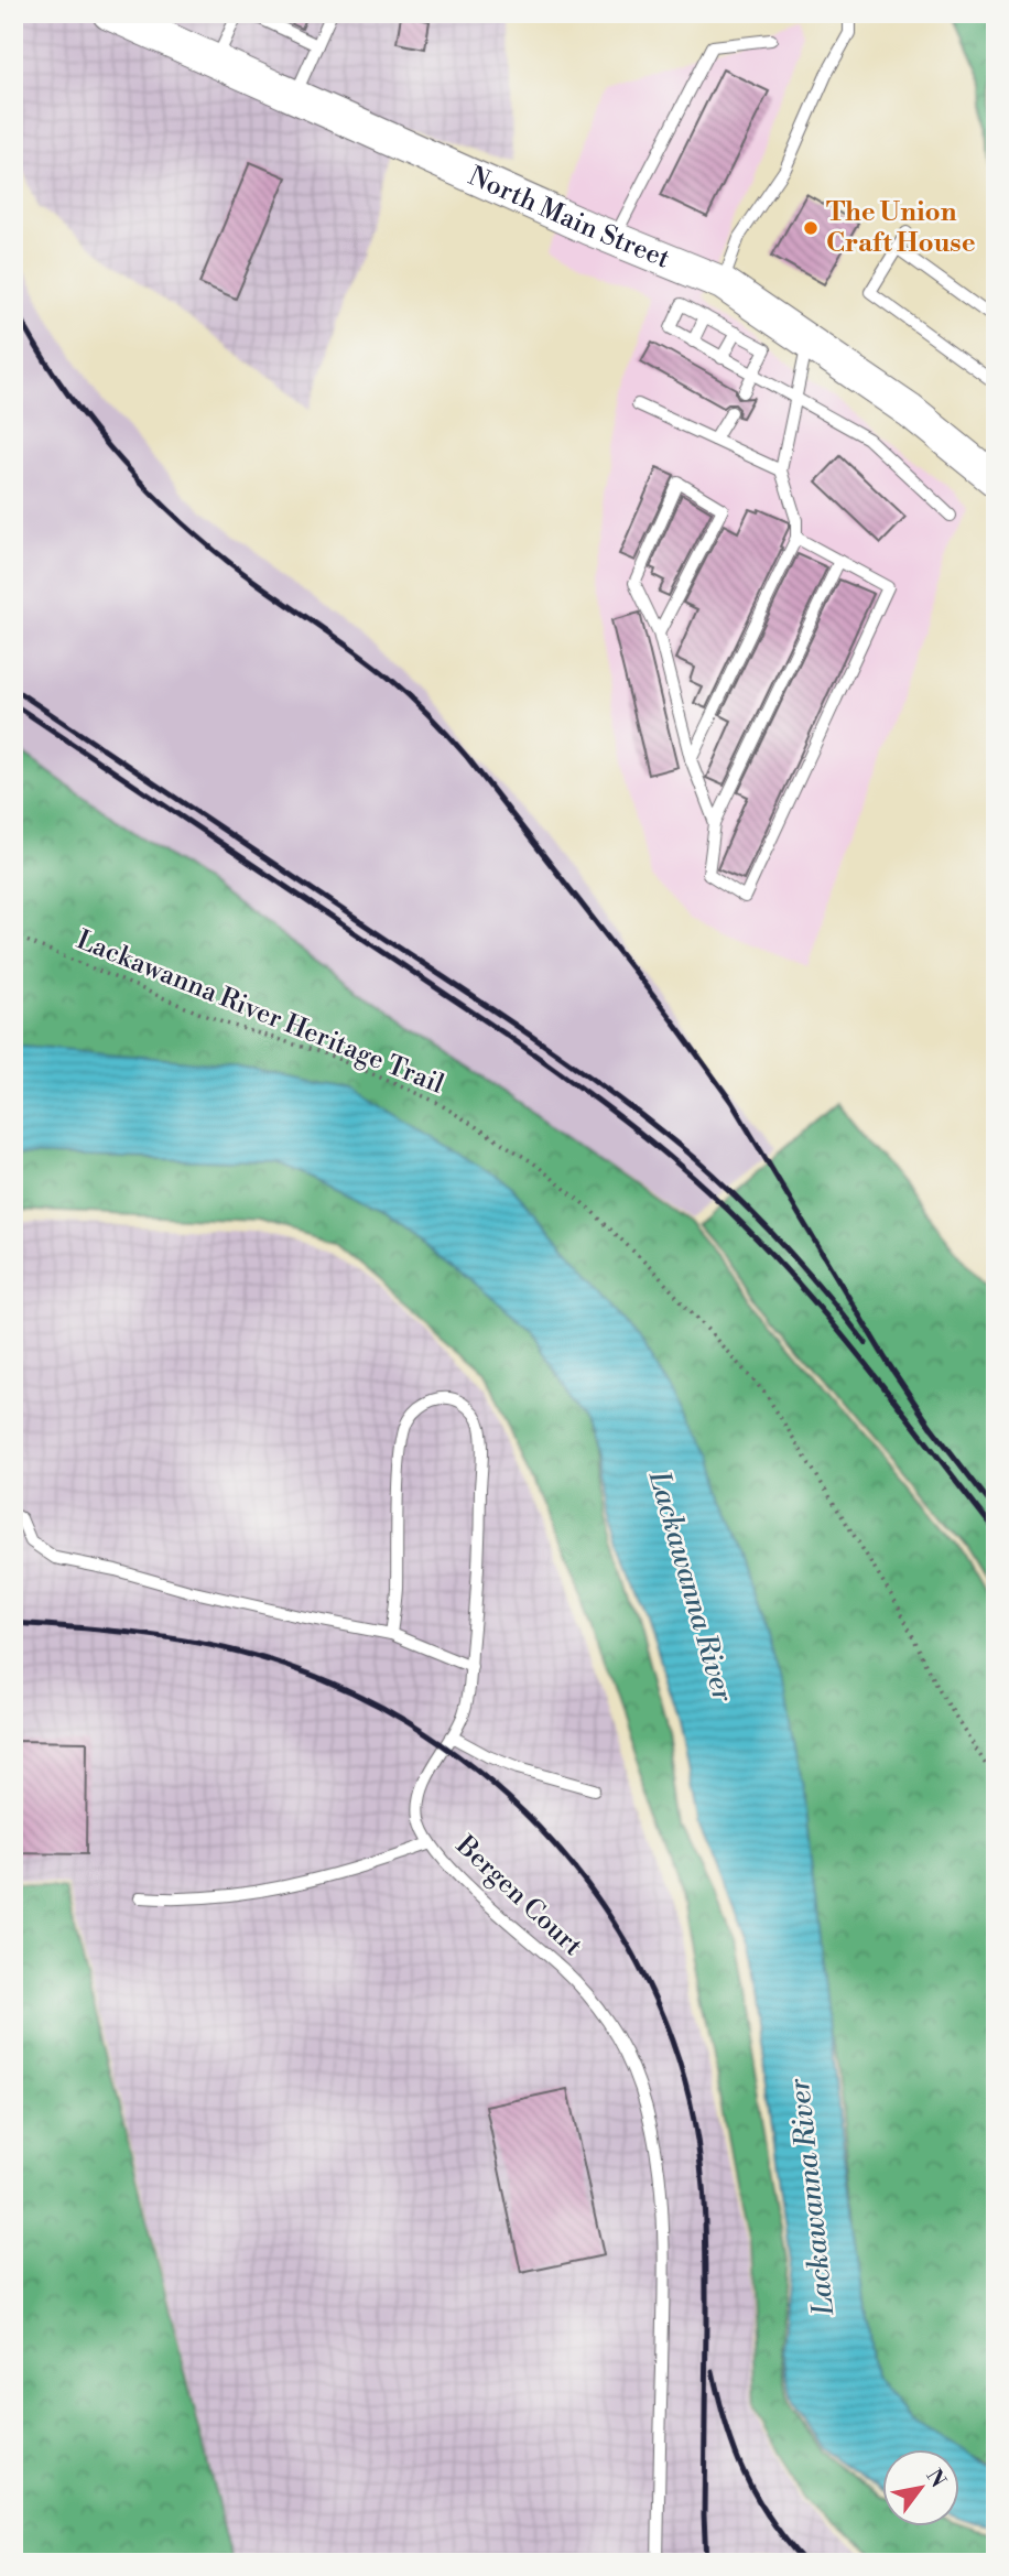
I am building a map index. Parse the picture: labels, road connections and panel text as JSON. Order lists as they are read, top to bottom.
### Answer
{
  "streets": {
    "main road": ["North Main Street"],
    "lane": ["Bergen Court"],
    "path": ["Lackawanna River Heritage Trail"]
  },
  "water": ["Lackawanna River"],
  "places": ["The Union Craft House"],
  "north": "top right"
}
